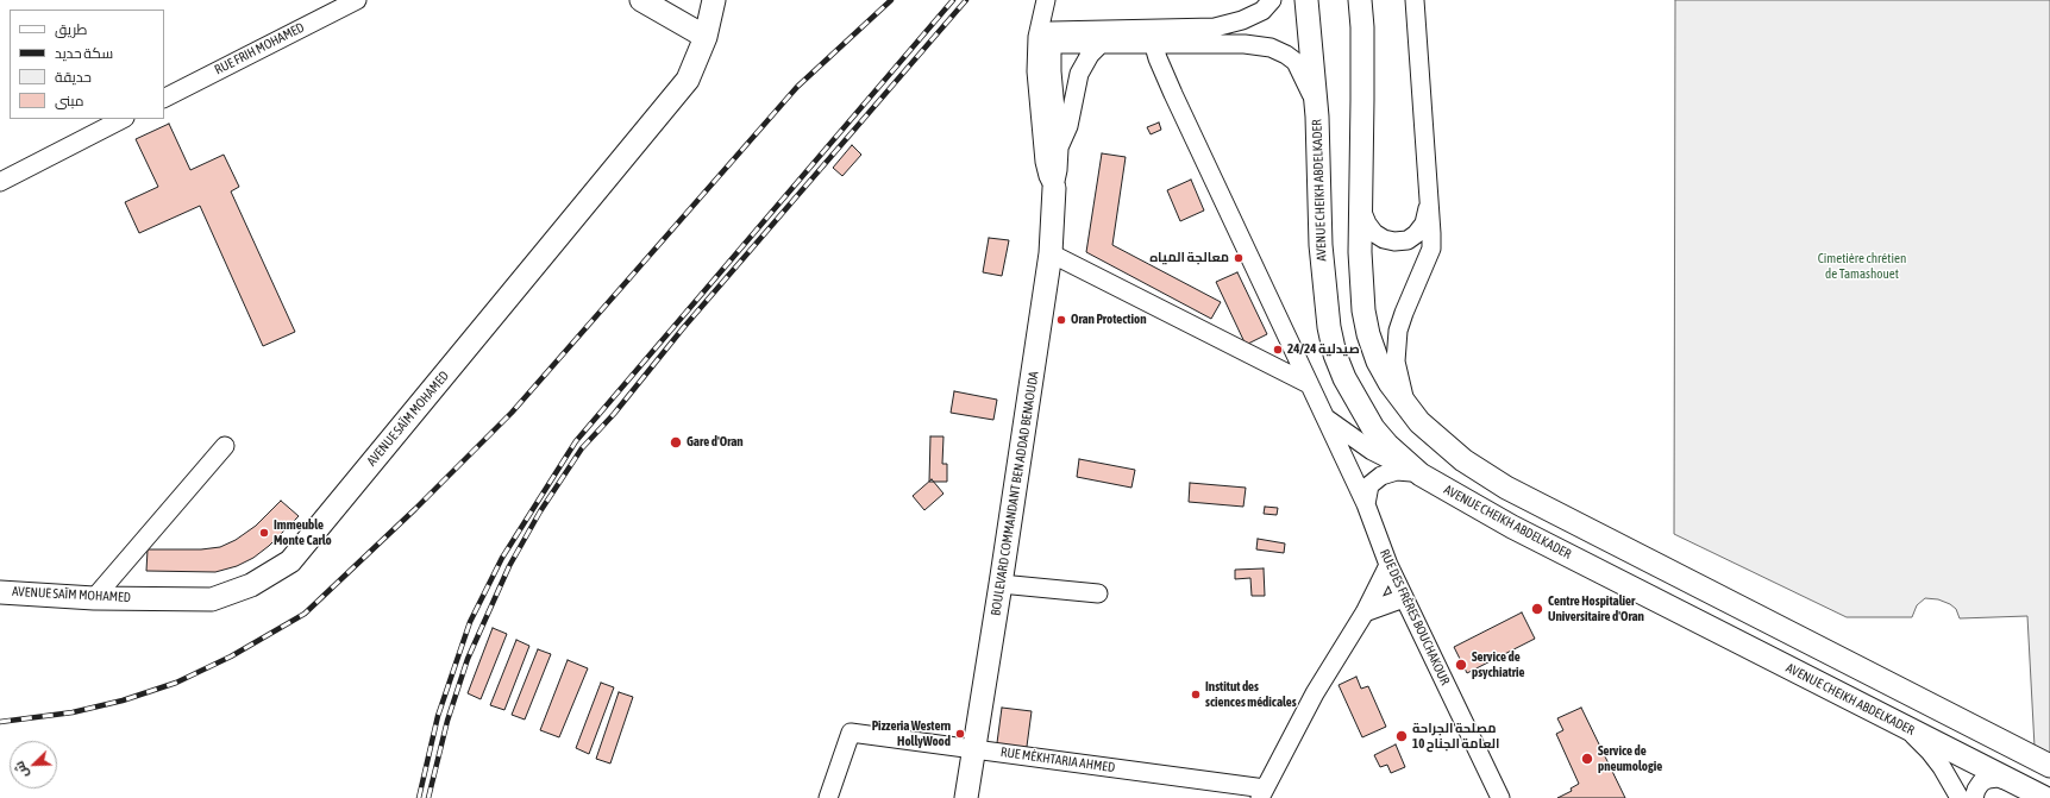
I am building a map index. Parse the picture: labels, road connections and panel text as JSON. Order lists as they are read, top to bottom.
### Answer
{
  "streets": {
    "main road": ["AVENUE CHEIKH ABDELKADER", "AVENUE SAÏM MOHAMED", "BOULEVARD COMMANDANT BEN ADDAD BENAOUDA"],
    "street": ["RUE FRIH MOHAMED", "RUE DES FRÈRES BOUCHAKOUR", "RUE MÈKHTARIA AHMED"]
  },
  "crossings": [
    ["BOULEVARD COMMANDANT BEN ADDAD BENAOUDA", "RUE MÈKHTARIA AHMED"]
  ],
  "parks": ["Cimetière chrétien de Tamashouet"],
  "places": [
    "معالجة المياه",
    "Oran Protection",
    "صيدلية 24/24",
    "Gare d'Oran",
    "Immeuble Monte Carlo",
    "Centre Hospitalier Universitaire d'Oran",
    "Service de psychiatrie",
    "Institut des sciences médicales",
    "Pizzeria Western HollyWood",
    "مصلحة الجراحة العامة الجناح 10",
    "Service de pneumologie"
  ],
  "legend": [
    "طريق",
    "سكة حديد",
    "حديقة",
    "مبنى"
  ],
  "north": "bottom left"
}
